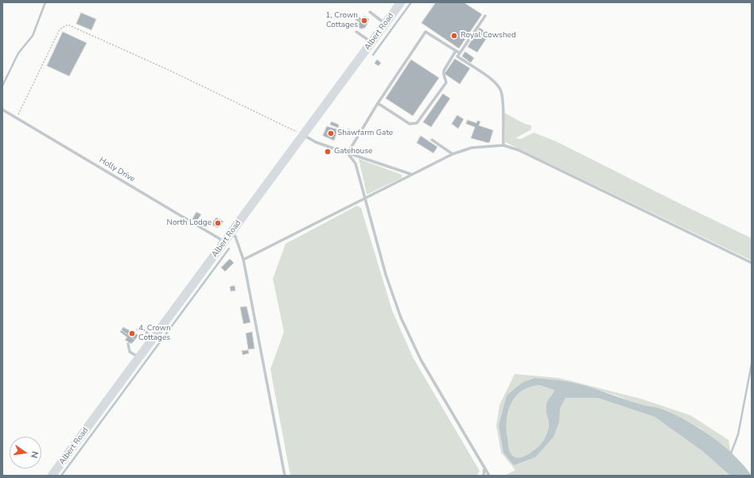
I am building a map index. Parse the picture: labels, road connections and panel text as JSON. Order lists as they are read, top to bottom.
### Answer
{
  "streets": {
    "main road": ["Albert Road"],
    "lane": ["Holly Drive"]
  },
  "crossings": [
    ["Albert Road", "Holly Drive"]
  ],
  "places": [
    "1, Crown Cottages",
    "Royal Cowshed",
    "Shawfarm Gate",
    "Gatehouse",
    "North Lodge",
    "4, Crown Cottages"
  ],
  "north": "right"
}
